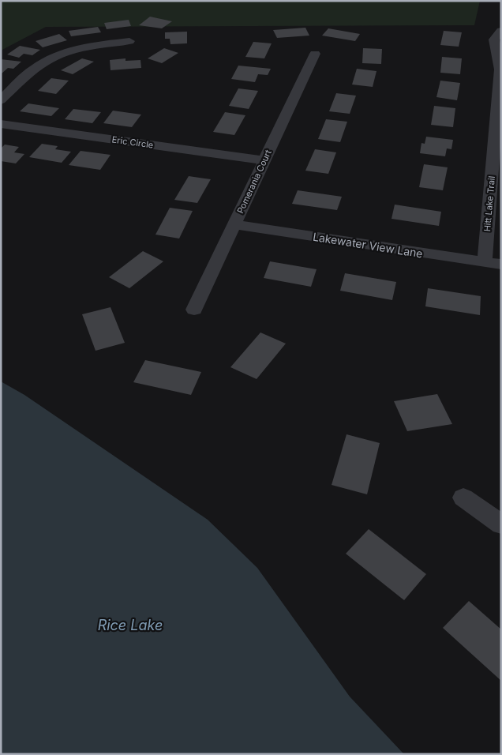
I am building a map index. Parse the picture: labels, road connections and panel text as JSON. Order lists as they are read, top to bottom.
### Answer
{
  "streets": {
    "street": [
      "Eric Circle",
      "Pomerania Court",
      "Hitt Lake Trail",
      "Lakewater View Lane"
    ]
  },
  "crossings": [
    ["Eric Circle", "Pomerania Court"],
    ["Pomerania Court", "Lakewater View Lane"],
    ["Hitt Lake Trail", "Lakewater View Lane"]
  ],
  "water": ["Rice Lake"]
}
